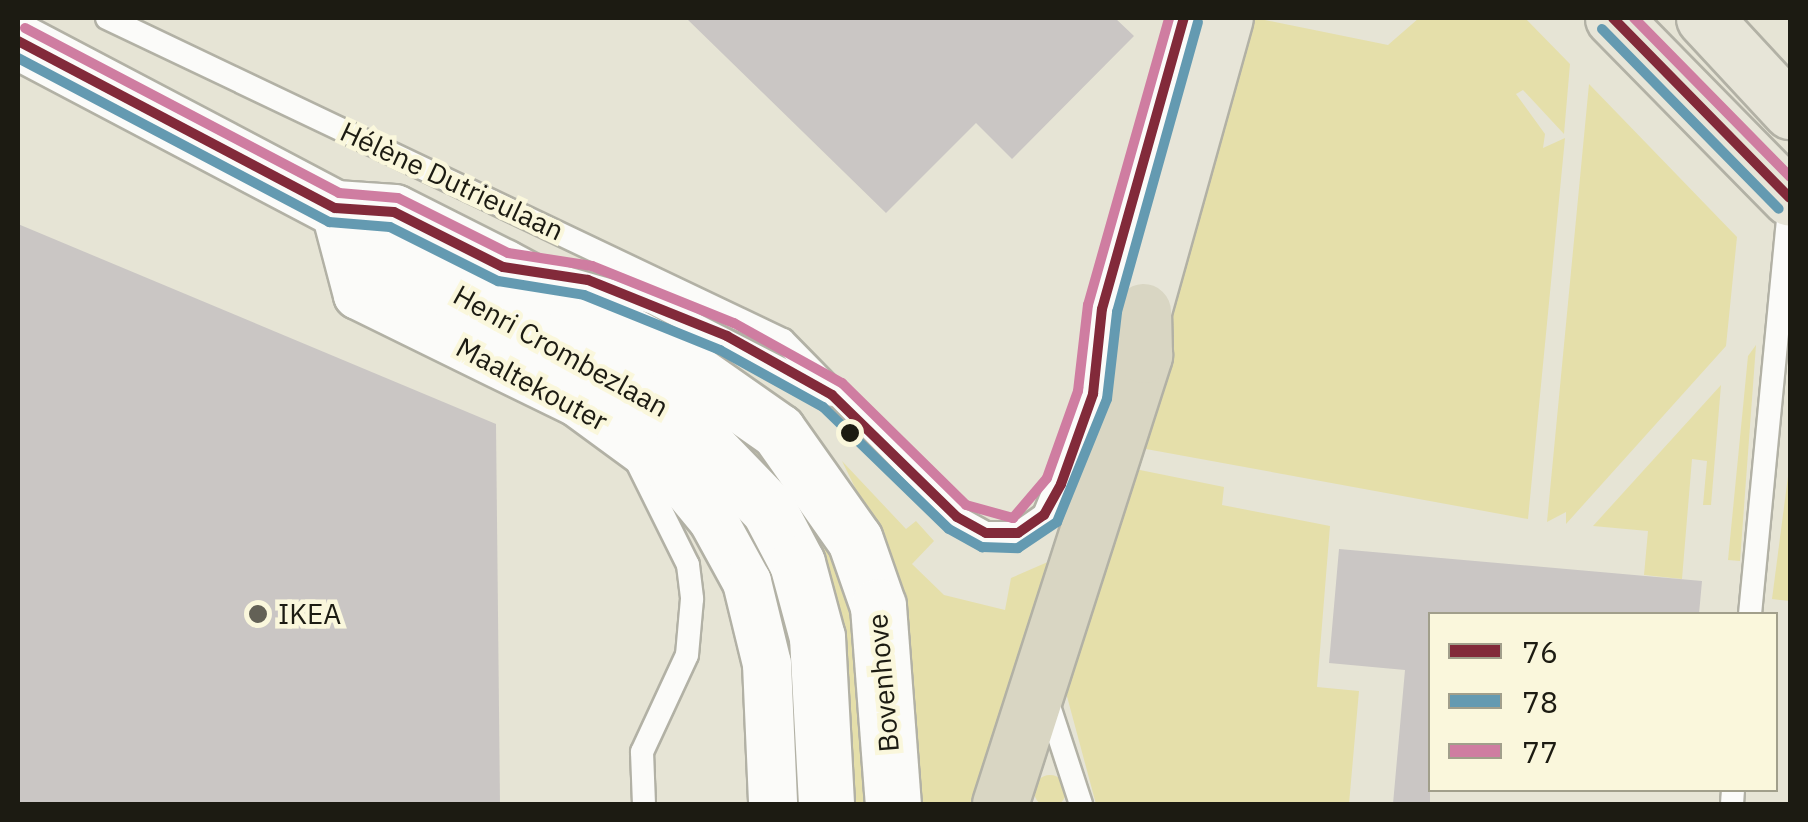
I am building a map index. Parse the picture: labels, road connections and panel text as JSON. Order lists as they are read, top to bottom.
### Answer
{
  "streets": {
    "street": ["Henri Crombezlaan", "Maaltekouter", "Bovenhove"],
    "lane": ["Hélène Dutrieulaan"]
  },
  "crossings": [
    ["Hélène Dutrieulaan", "Bovenhove"],
    ["Henri Crombezlaan", "Maaltekouter"],
    ["Henri Crombezlaan", "Bovenhove"],
    ["Maaltekouter", "Bovenhove"]
  ],
  "places": ["IKEA"],
  "lines": ["transit line 76", "transit line 77", "transit line 78"],
  "legend": ["76", "78", "77"]
}
